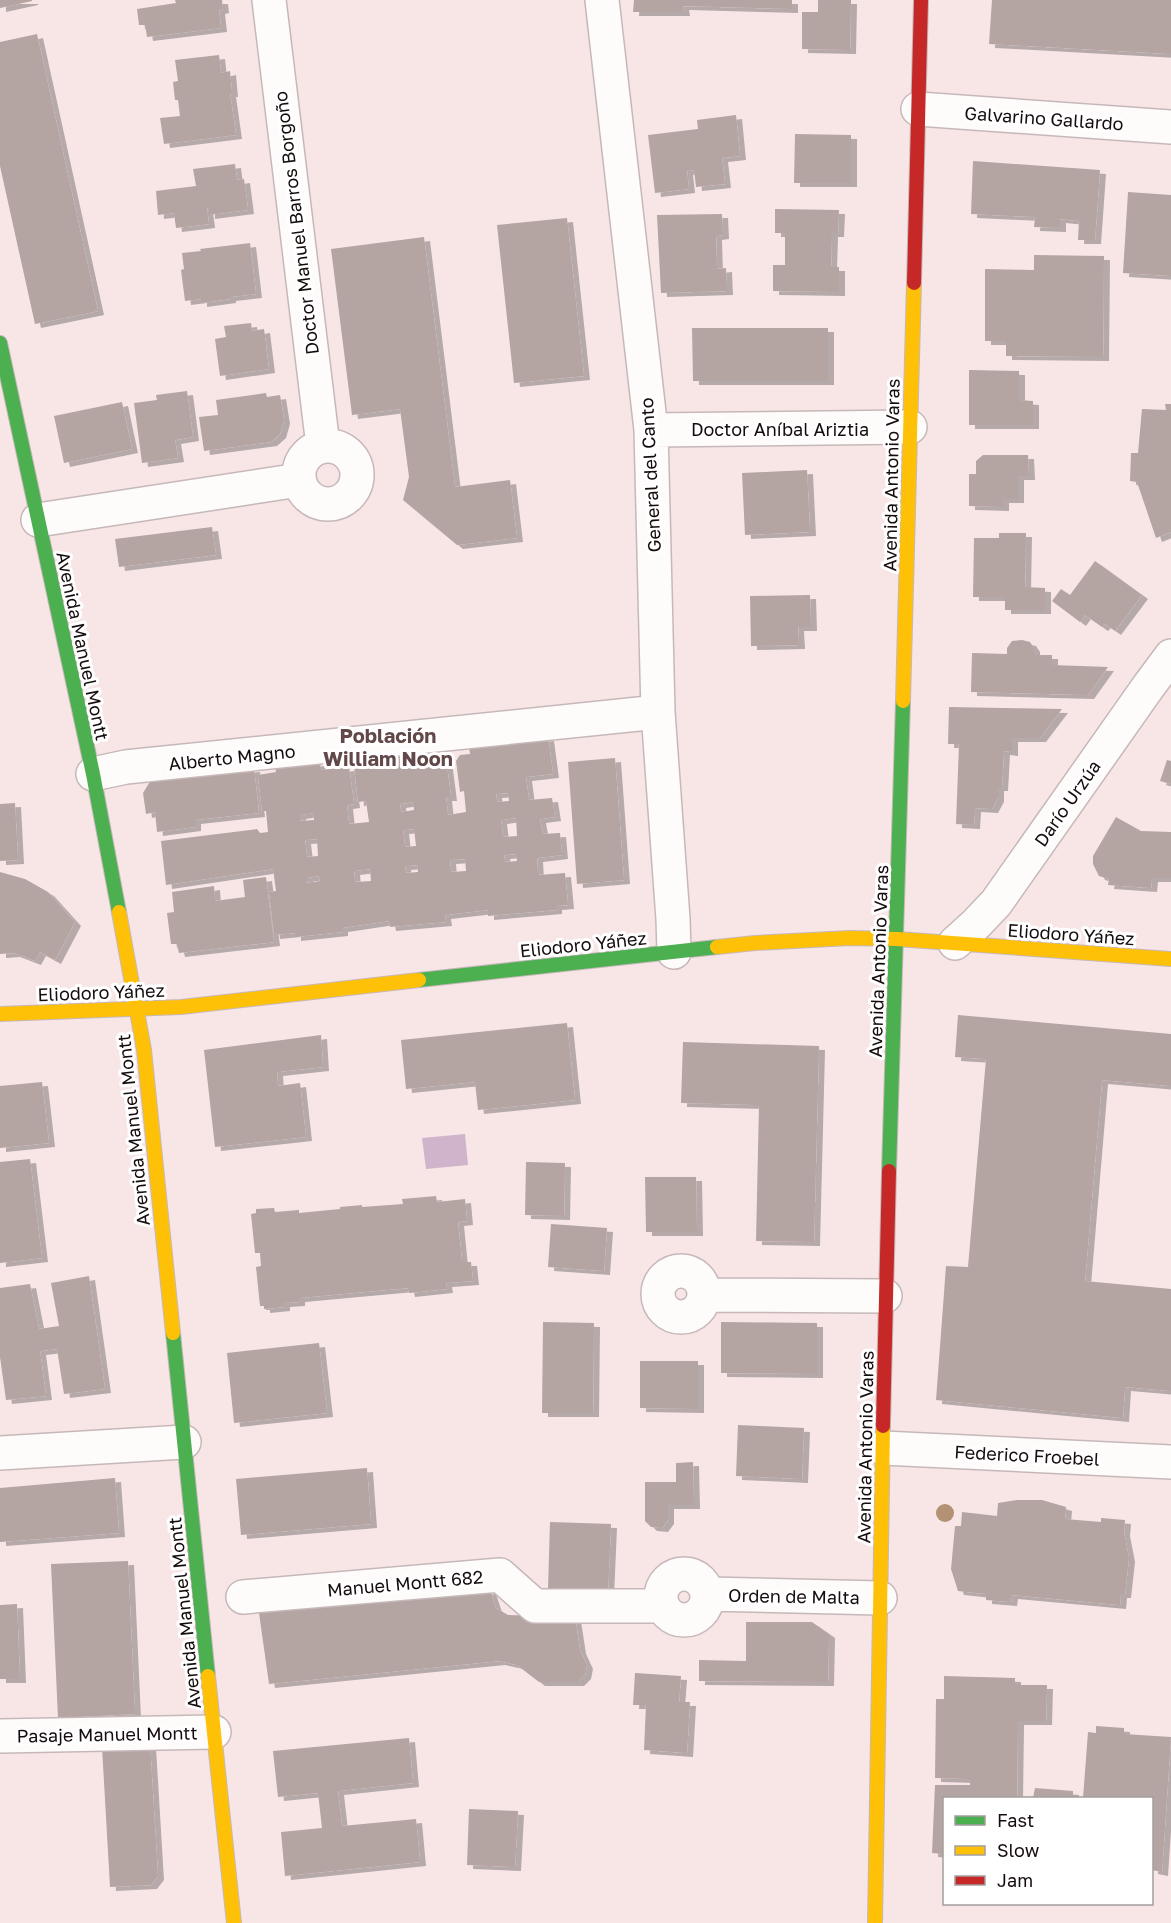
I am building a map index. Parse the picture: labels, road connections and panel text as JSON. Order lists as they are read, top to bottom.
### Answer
{
  "streets": {
    "main road": ["Avenida Antonio Varas", "Avenida Manuel Montt", "Eliodoro Yáñez"],
    "street": [
      "Galvarino Gallardo",
      "Doctor Manuel Barros Borgoño",
      "Doctor Aníbal Ariztia",
      "General del Canto",
      "Alberto Magno",
      "Darío Urzúa",
      "Federico Froebel",
      "Manuel Montt 682",
      "Orden de Malta",
      "Pasaje Manuel Montt"
    ]
  },
  "crossings": [
    ["Galvarino Gallardo", "Avenida Antonio Varas"],
    ["Doctor Aníbal Ariztia", "General del Canto"],
    ["Doctor Aníbal Ariztia", "Avenida Antonio Varas"],
    ["General del Canto", "Alberto Magno"],
    ["General del Canto", "Eliodoro Yáñez"],
    ["Avenida Antonio Varas", "Eliodoro Yáñez"],
    ["Avenida Antonio Varas", "Federico Froebel"],
    ["Avenida Antonio Varas", "Orden de Malta"],
    ["Avenida Manuel Montt", "Alberto Magno"],
    ["Avenida Manuel Montt", "Eliodoro Yáñez"],
    ["Avenida Manuel Montt", "Pasaje Manuel Montt"],
    ["Darío Urzúa", "Eliodoro Yáñez"],
    ["Manuel Montt 682", "Orden de Malta"]
  ],
  "districts": ["Población William Noon"],
  "legend": ["Fast", "Slow", "Jam"]
}
